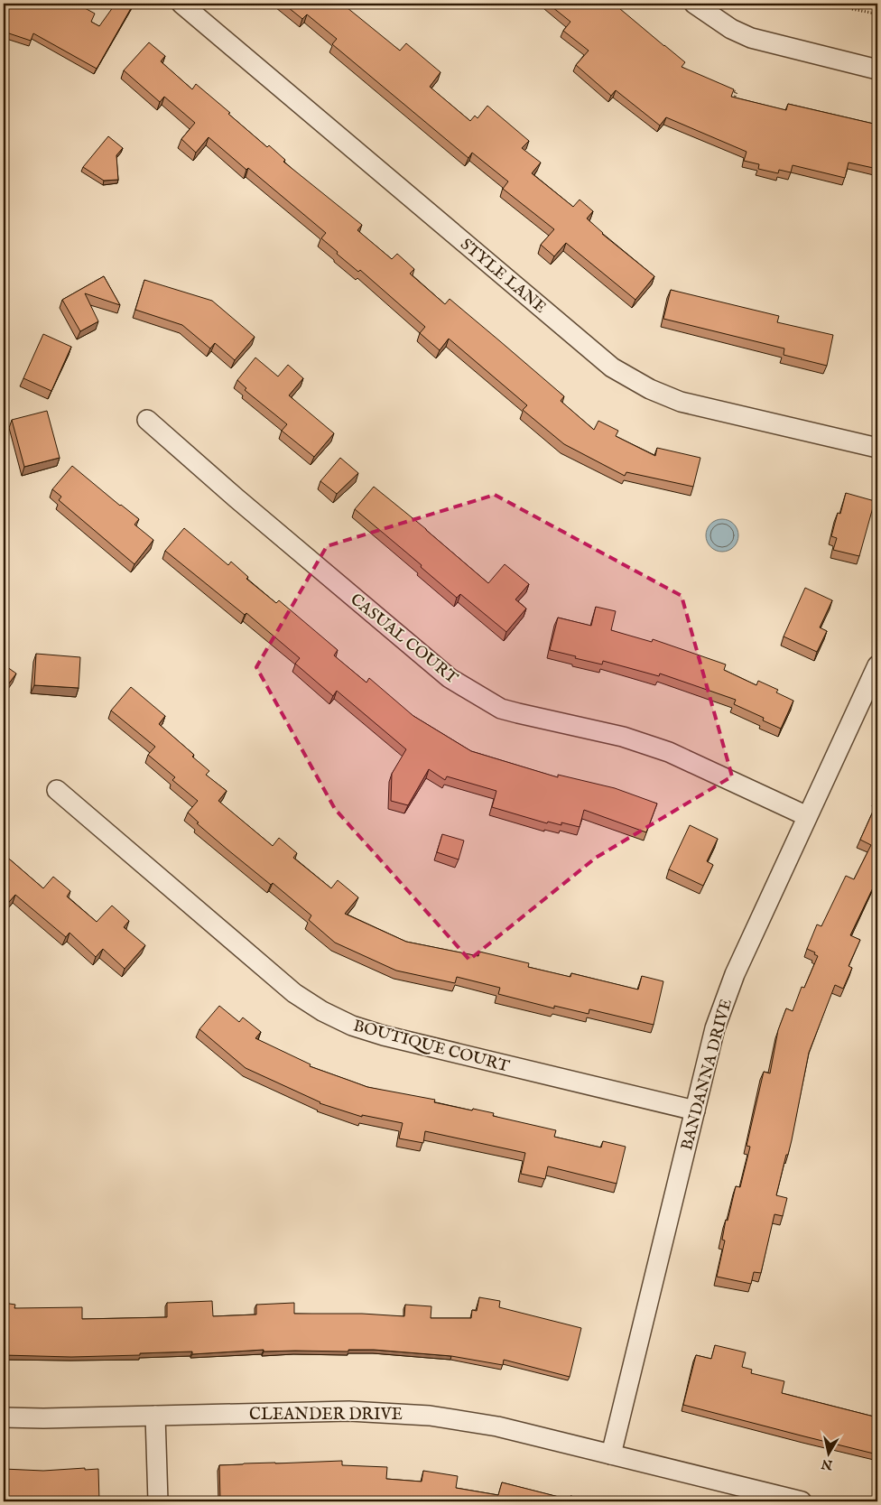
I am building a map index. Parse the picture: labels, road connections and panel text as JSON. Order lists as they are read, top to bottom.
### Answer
{
  "streets": {
    "street": [
      "STYLE LANE",
      "CASUAL COURT",
      "BOUTIQUE COURT",
      "BANDANNA DRIVE",
      "CLEANDER DRIVE"
    ]
  },
  "crossings": [
    ["CASUAL COURT", "BANDANNA DRIVE"],
    ["BOUTIQUE COURT", "BANDANNA DRIVE"],
    ["BANDANNA DRIVE", "CLEANDER DRIVE"]
  ],
  "north": "bottom"
}
